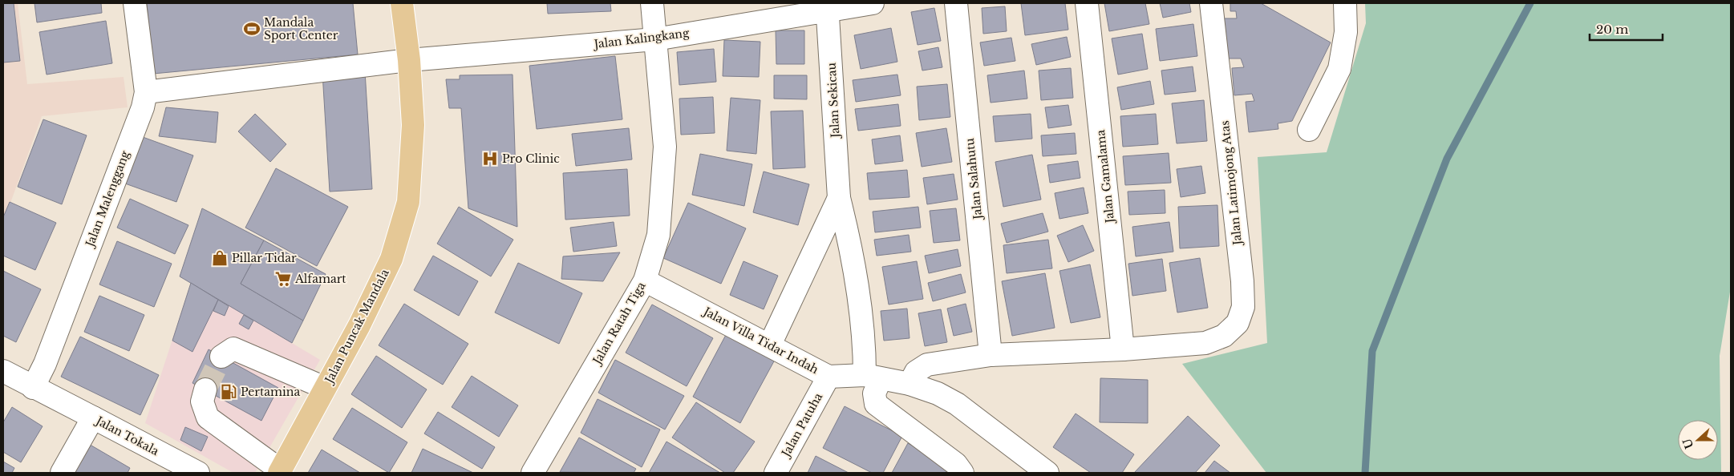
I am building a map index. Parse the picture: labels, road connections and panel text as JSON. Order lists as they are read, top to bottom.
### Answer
{
  "streets": {
    "main road": ["Jalan Puncak Mandala"],
    "street": [
      "Jalan Kalingkang",
      "Jalan Sekicau",
      "Jalan Gamalama",
      "Jalan Salahutu",
      "Jalan Latimojong Atas",
      "Jalan Malenggang",
      "Jalan Ratah Tiga",
      "Jalan Villa Tidar Indah",
      "Jalan Patuha",
      "Jalan Tokala"
    ]
  },
  "crossings": [
    ["Jalan Kalingkang", "Jalan Sekicau"],
    ["Jalan Kalingkang", "Jalan Malenggang"],
    ["Jalan Kalingkang", "Jalan Ratah Tiga"],
    ["Jalan Kalingkang", "Jalan Puncak Mandala"],
    ["Jalan Sekicau", "Jalan Villa Tidar Indah"],
    ["Jalan Gamalama", "Jalan Latimojong Atas"],
    ["Jalan Salahutu", "Jalan Latimojong Atas"],
    ["Jalan Latimojong Atas", "Jalan Villa Tidar Indah"],
    ["Jalan Ratah Tiga", "Jalan Villa Tidar Indah"],
    ["Jalan Villa Tidar Indah", "Jalan Patuha"]
  ],
  "places": {
    "sports": ["Mandala Sport Center"],
    "hospital": ["Pro Clinic"],
    "shop": ["Pillar Tidar"],
    "supermarket": ["Alfamart"],
    "fuel station": ["Pertamina"]
  },
  "scale_bar": "20 m",
  "north": "left"
}
